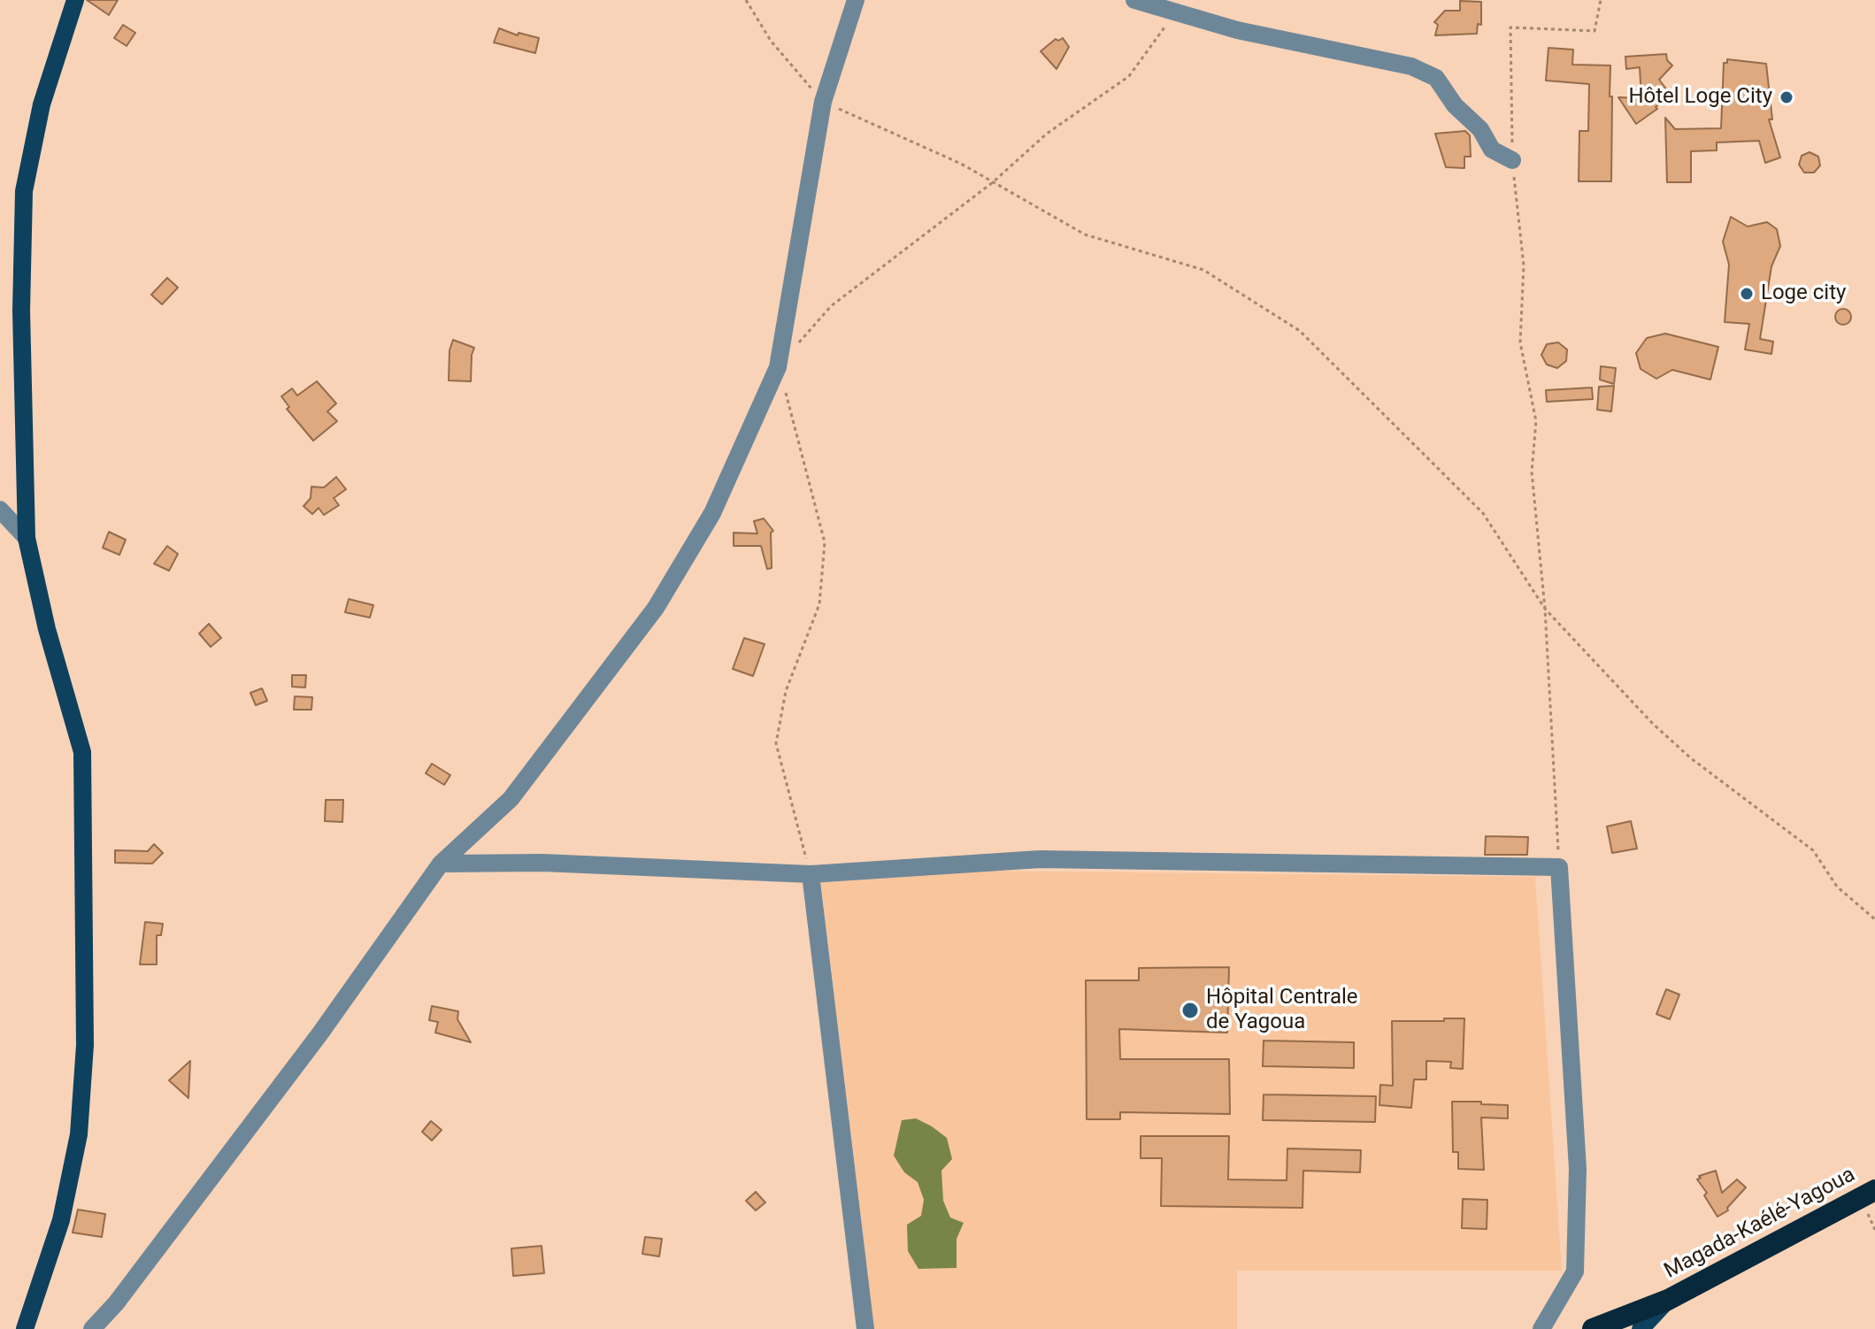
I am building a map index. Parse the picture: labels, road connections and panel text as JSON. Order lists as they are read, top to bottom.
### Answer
{
  "streets": {
    "highway": ["Magada-Kaélé-Yagoua"]
  },
  "places": ["Hôtel Loge City", "Loge city", "Hôpital Centrale de Yagoua"]
}
